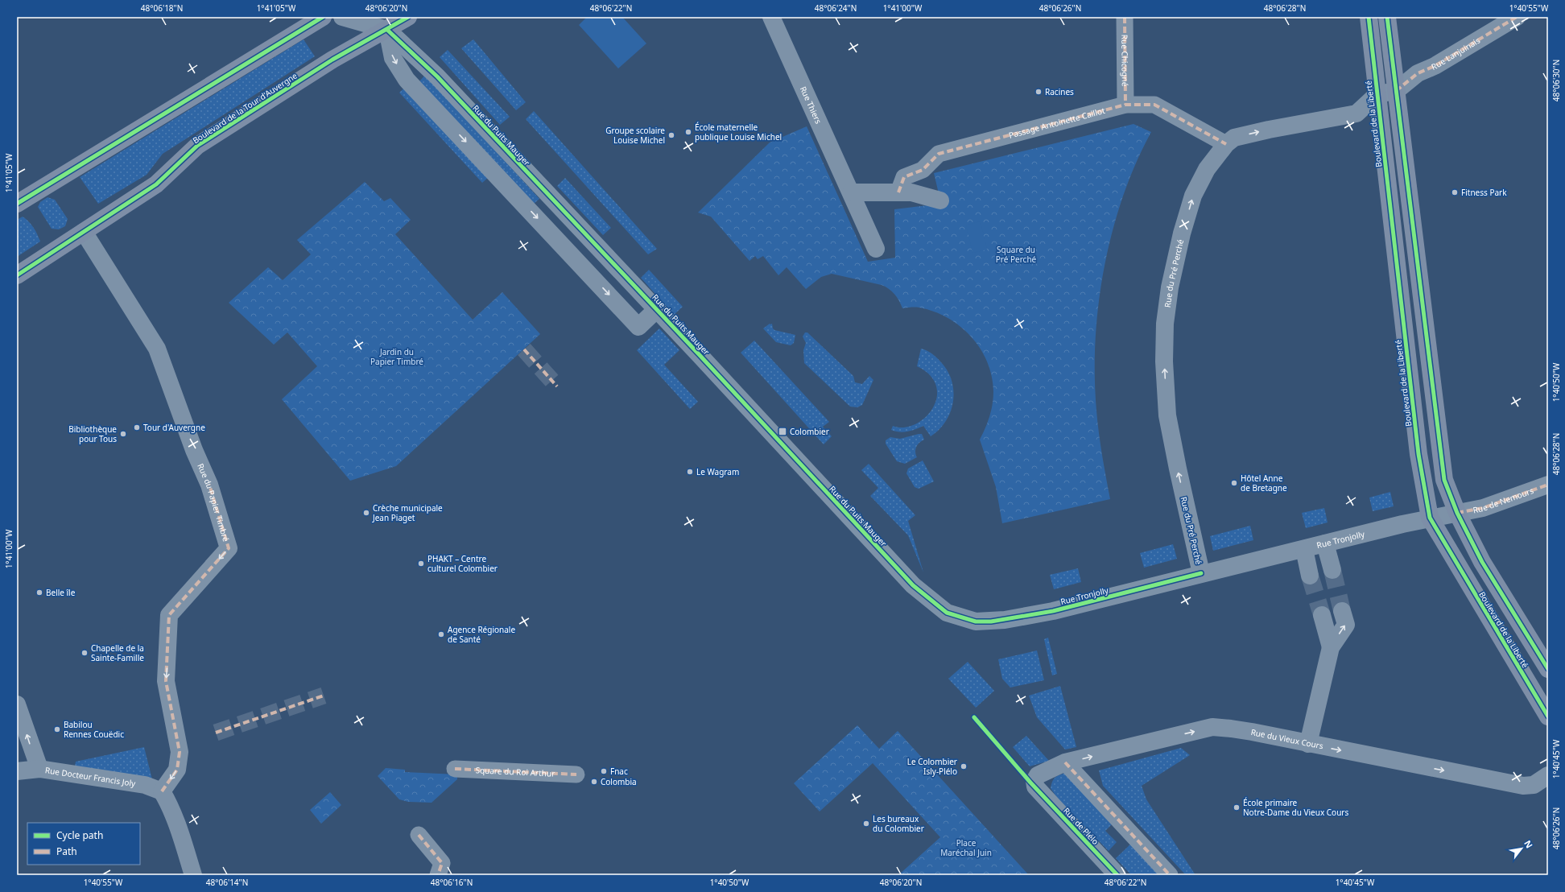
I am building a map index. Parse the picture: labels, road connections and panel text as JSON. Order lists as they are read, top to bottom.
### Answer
{
  "streets": {
    "main road": ["Boulevard de la Tour d'Auvergne", "Boulevard de la Liberté"],
    "street": [
      "Rue Lanjuinais",
      "Rue Chicogné",
      "Rue Thiers",
      "Passage Antoinette Caillot",
      "Rue du Puits Mauger",
      "Rue du Pré Perché",
      "Rue de Nemours",
      "Rue du Papier Timbré",
      "Rue Tronjolly",
      "Rue du Vieux Cours",
      "Square du Roi Arthur",
      "Rue Docteur Francis Joly",
      "Rue de Plélo"
    ]
  },
  "crossings": [
    ["Rue Lanjuinais", "Boulevard de la Liberté"],
    ["Rue Chicogné", "Passage Antoinette Caillot"],
    ["Boulevard de la Tour d'Auvergne", "Rue du Puits Mauger"],
    ["Boulevard de la Tour d'Auvergne", "Rue du Papier Timbré"],
    ["Passage Antoinette Caillot", "Rue du Pré Perché"],
    ["Boulevard de la Liberté", "Rue du Pré Perché"],
    ["Boulevard de la Liberté", "Rue de Nemours"],
    ["Boulevard de la Liberté", "Rue Tronjolly"],
    ["Rue du Puits Mauger", "Rue Tronjolly"],
    ["Rue du Pré Perché", "Rue Tronjolly"],
    ["Rue du Papier Timbré", "Rue Docteur Francis Joly"],
    ["Rue du Vieux Cours", "Rue de Plélo"]
  ],
  "one_way": ["Rue du Pré Perché", "Rue du Papier Timbré", "Rue du Vieux Cours"],
  "parks": ["Square du Pré Perché", "Jardin du Papier Timbré", "Place Maréchal Juin"],
  "places": {
    "other": [
      "Racines",
      "École maternelle publique Louise Michel",
      "Groupe scolaire Louise Michel",
      "Fitness Park",
      "Tour d'Auvergne",
      "Bibliothèque pour Tous",
      "Le Wagram",
      "Hôtel Anne de Bretagne",
      "Crèche municipale Jean Piaget",
      "PHAKT – Centre culturel Colombier",
      "Belle île",
      "Agence Régionale de Santé",
      "Chapelle de la Sainte-Famille",
      "Babilou Rennes Couëdic",
      "Le Colombier Isly-Plélo",
      "Fnac",
      "Colombia",
      "École primaire Notre-Dame du Vieux Cours",
      "Les bureaux du Colombier"
    ],
    "transit": ["Colombier"]
  },
  "legend": ["Cycle path", "Path"],
  "north": "top right",
  "coordinates": [
    "48°06'18\"N",
    "1°41'05\"W",
    "48°06'20\"N",
    "48°06'22\"N",
    "48°06'24\"N",
    "1°41'00\"W",
    "48°06'26\"N",
    "48°06'28\"N",
    "1°40'55\"W",
    "48°06'30\"N",
    "1°40'50\"W",
    "1°40'45\"W",
    "48°06'14\"N",
    "48°06'16\"N"
  ]
}
